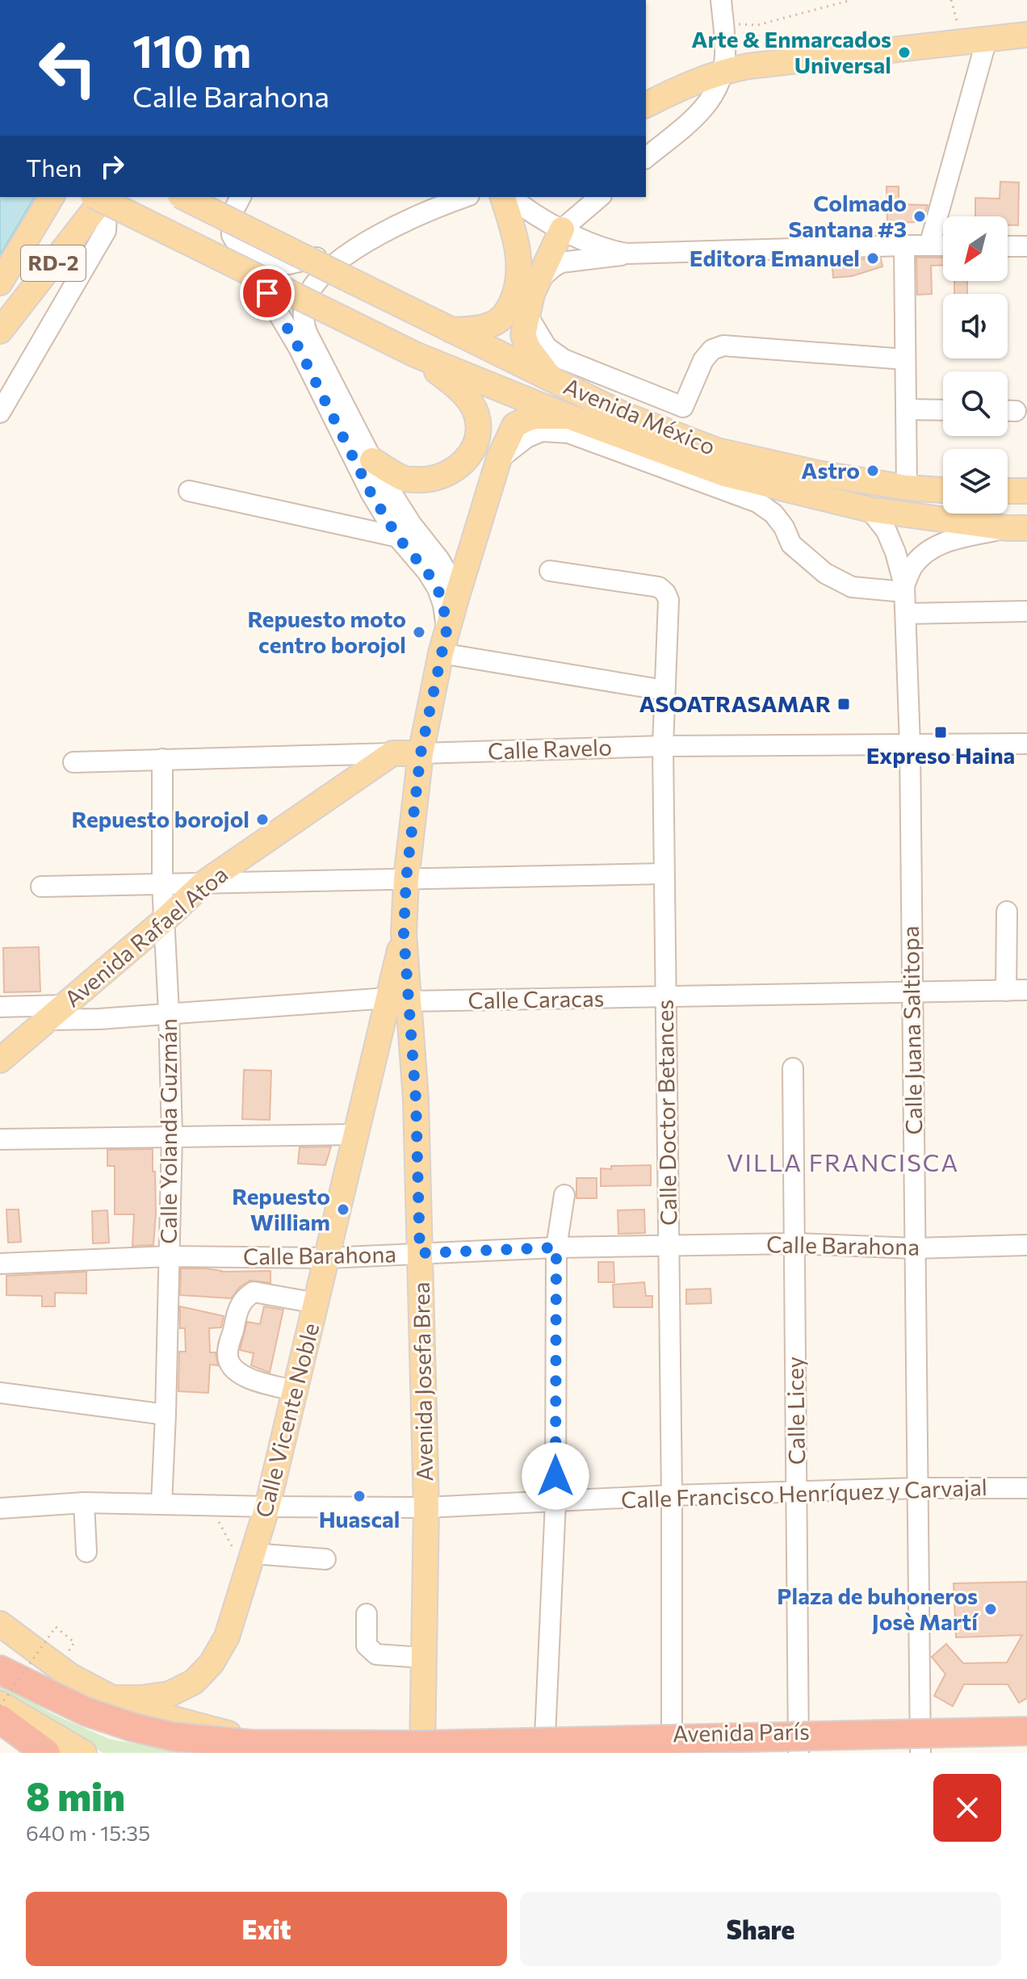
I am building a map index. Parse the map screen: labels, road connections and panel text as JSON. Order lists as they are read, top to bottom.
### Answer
{
  "streets": {
    "main road": [
      "RD-2",
      "Avenida México",
      "Calle Ravelo",
      "Avenida Rafael Atoa",
      "Avenida Josefa Brea",
      "Calle Vicente Noble",
      "Avenida París"
    ],
    "street": [
      "Calle Caracas",
      "Calle Juana Saltitopa",
      "Calle Doctor Betances",
      "Calle Yolanda Guzmán",
      "Calle Barahona",
      "Calle Licey",
      "Calle Francisco Henríquez y Carvajal"
    ]
  },
  "crossings": [
    ["RD-2", "Avenida México"],
    ["Avenida México", "Calle Ravelo"],
    ["Avenida México", "Calle Juana Saltitopa"],
    ["Avenida México", "Avenida Josefa Brea"],
    ["Calle Ravelo", "Avenida Rafael Atoa"],
    ["Calle Ravelo", "Calle Juana Saltitopa"],
    ["Calle Ravelo", "Calle Doctor Betances"],
    ["Calle Ravelo", "Calle Yolanda Guzmán"],
    ["Calle Ravelo", "Avenida Josefa Brea"],
    ["Avenida Rafael Atoa", "Calle Caracas"],
    ["Avenida Rafael Atoa", "Calle Yolanda Guzmán"],
    ["Calle Caracas", "Calle Juana Saltitopa"],
    ["Calle Caracas", "Calle Doctor Betances"],
    ["Calle Caracas", "Calle Yolanda Guzmán"],
    ["Calle Caracas", "Avenida Josefa Brea"],
    ["Calle Caracas", "Calle Vicente Noble"],
    ["Calle Juana Saltitopa", "Calle Barahona"],
    ["Calle Juana Saltitopa", "Calle Francisco Henríquez y Carvajal"],
    ["Calle Juana Saltitopa", "Avenida París"],
    ["Calle Doctor Betances", "Calle Barahona"],
    ["Calle Doctor Betances", "Calle Francisco Henríquez y Carvajal"],
    ["Calle Doctor Betances", "Avenida París"],
    ["Calle Yolanda Guzmán", "Calle Barahona"],
    ["Calle Yolanda Guzmán", "Calle Francisco Henríquez y Carvajal"],
    ["Calle Barahona", "Avenida Josefa Brea"],
    ["Calle Barahona", "Calle Licey"],
    ["Calle Barahona", "Calle Vicente Noble"],
    ["Avenida Josefa Brea", "Calle Vicente Noble"],
    ["Avenida Josefa Brea", "Calle Francisco Henríquez y Carvajal"],
    ["Avenida Josefa Brea", "Avenida París"],
    ["Calle Licey", "Calle Francisco Henríquez y Carvajal"],
    ["Calle Licey", "Avenida París"],
    ["Calle Vicente Noble", "Calle Francisco Henríquez y Carvajal"],
    ["Calle Vicente Noble", "Avenida París"]
  ],
  "districts": ["VILLA FRANCISCA"],
  "places": {
    "other": [
      "Arte & Enmarcados Universal",
      "Colmado Santana #3",
      "Editora Emanuel",
      "Astro",
      "Repuesto moto centro borojol",
      "Repuesto borojol",
      "Repuesto William",
      "Huascal",
      "Plaza de buhoneros Josè Martí"
    ],
    "transit": ["ASOATRASAMAR", "Expreso Haina"]
  },
  "north": "bottom left",
  "page": {
    "turn": ["110 m", "Calle Barahona"],
    "then": "Then",
    "heading": ["8 min", "640 m · 15:35"],
    "buttons": ["Exit", "Share"]
  }
}
